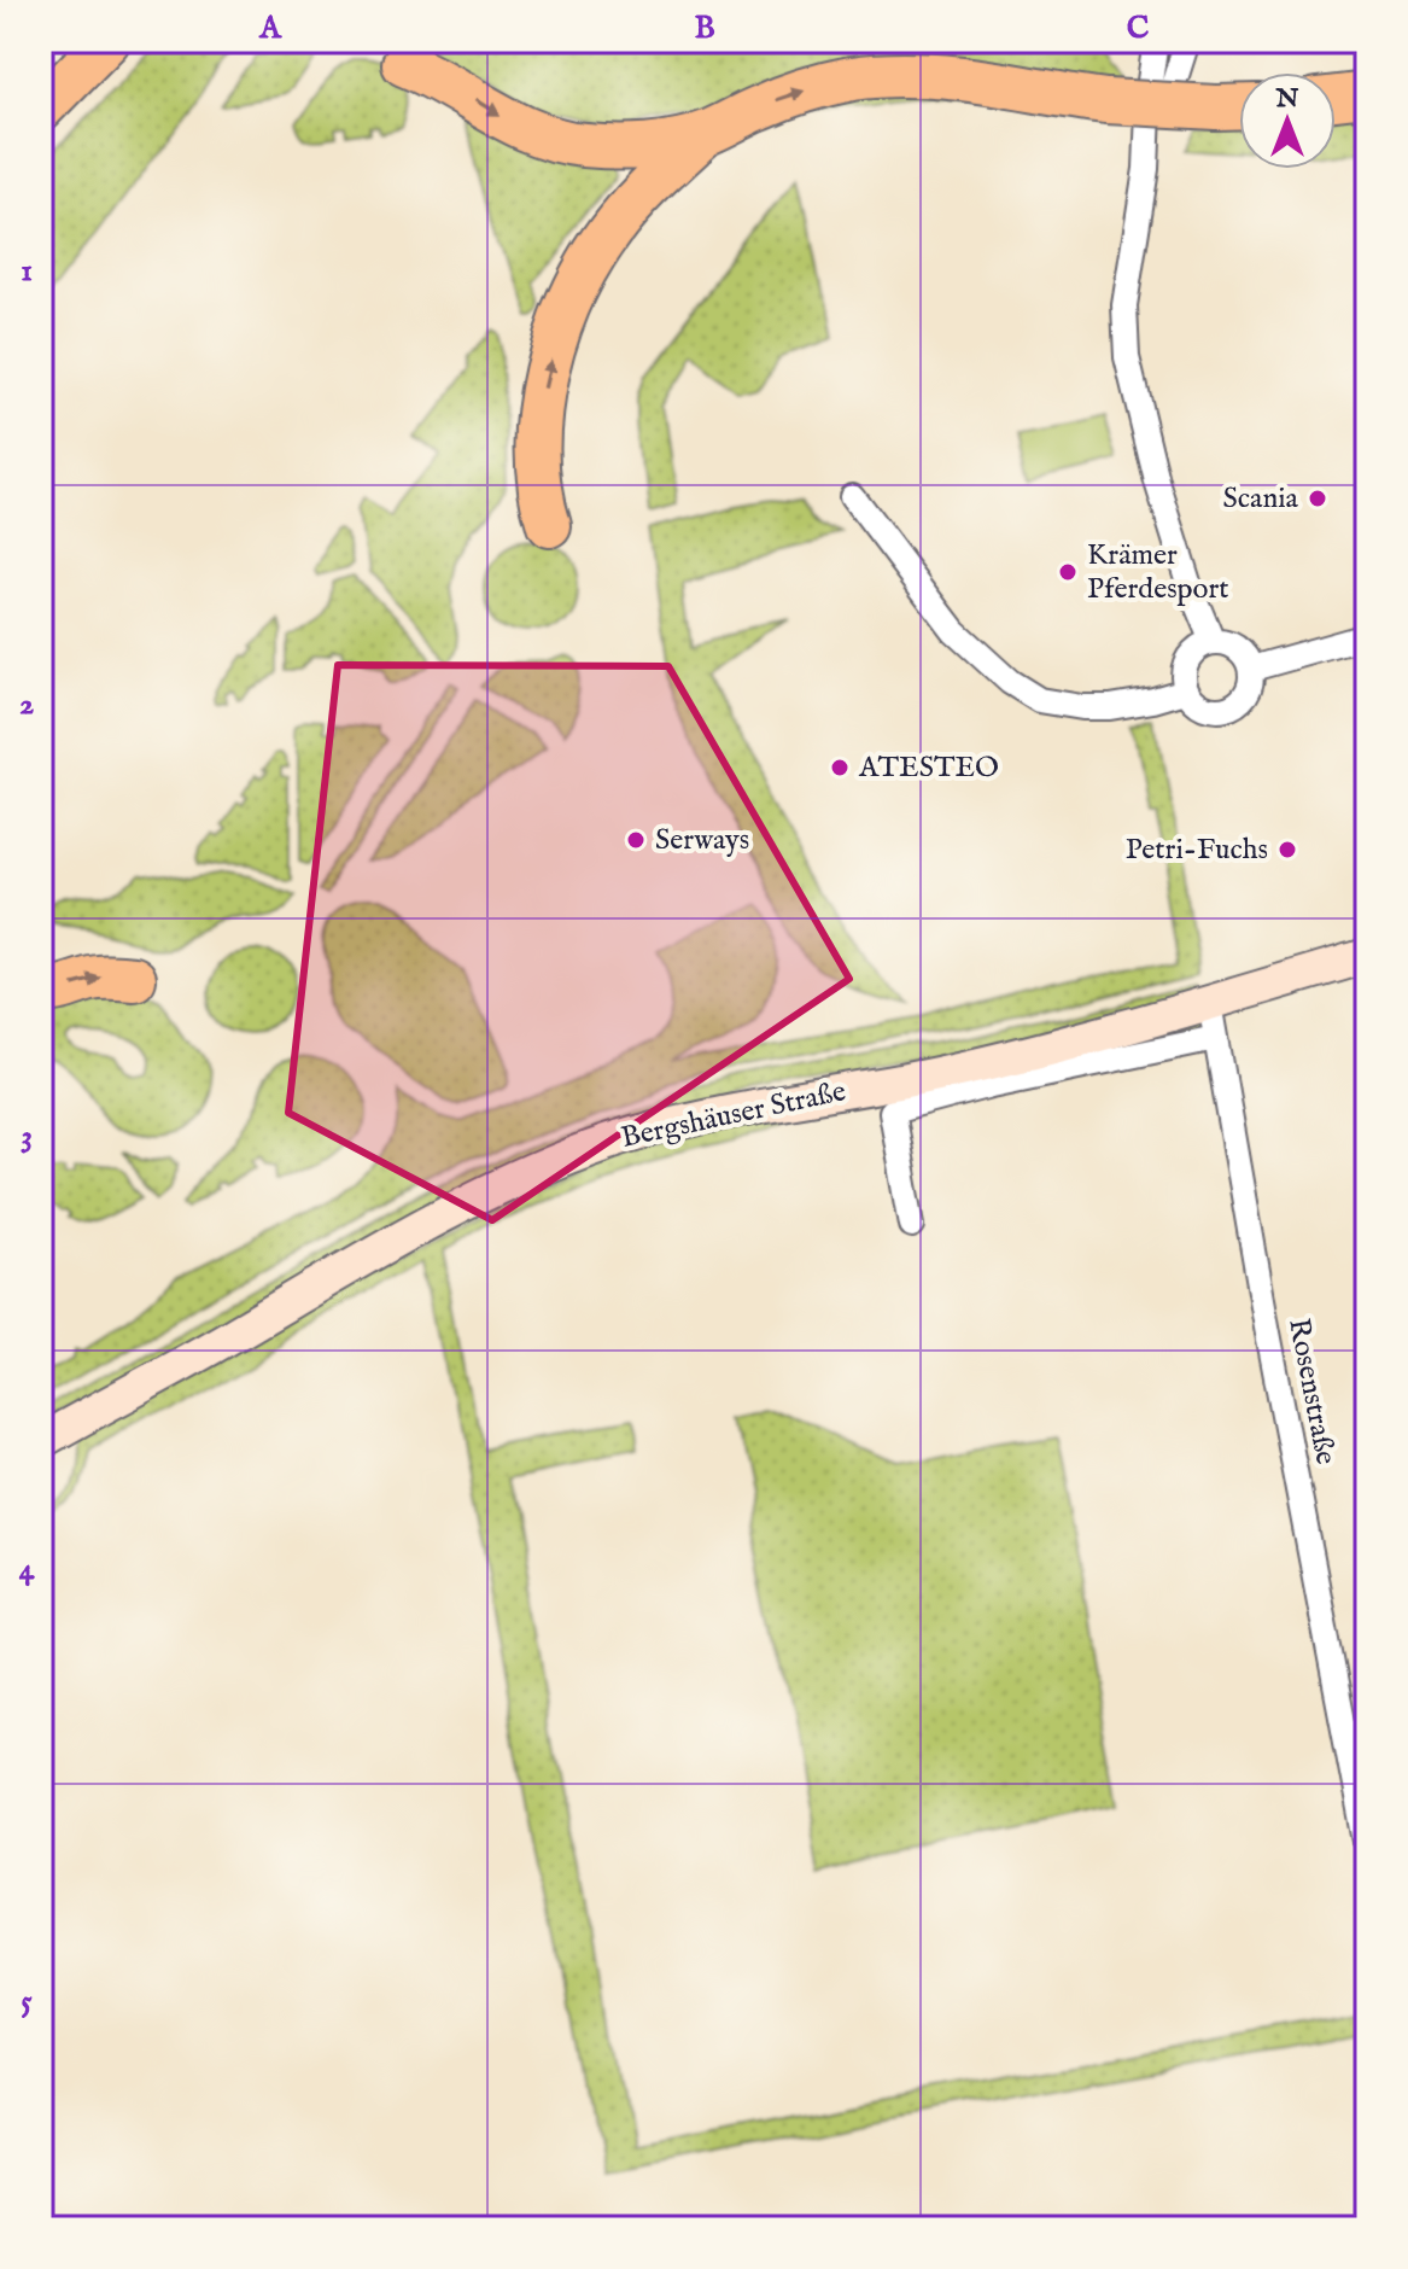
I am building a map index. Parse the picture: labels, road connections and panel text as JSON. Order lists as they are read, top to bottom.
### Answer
{
  "streets": {
    "main road": ["Bergshäuser Straße"],
    "street": ["Rosenstraße"]
  },
  "crossings": [
    ["Bergshäuser Straße", "Rosenstraße"]
  ],
  "places": [
    "Scania",
    "Krämer Pferdesport",
    "ATESTEO",
    "Serways",
    "Petri-Fuchs"
  ],
  "north": "top",
  "grid": {
    "columns": ["A", "B", "C"],
    "rows": [
      "1",
      "2",
      "3",
      "4",
      "5"
    ]
  }
}
